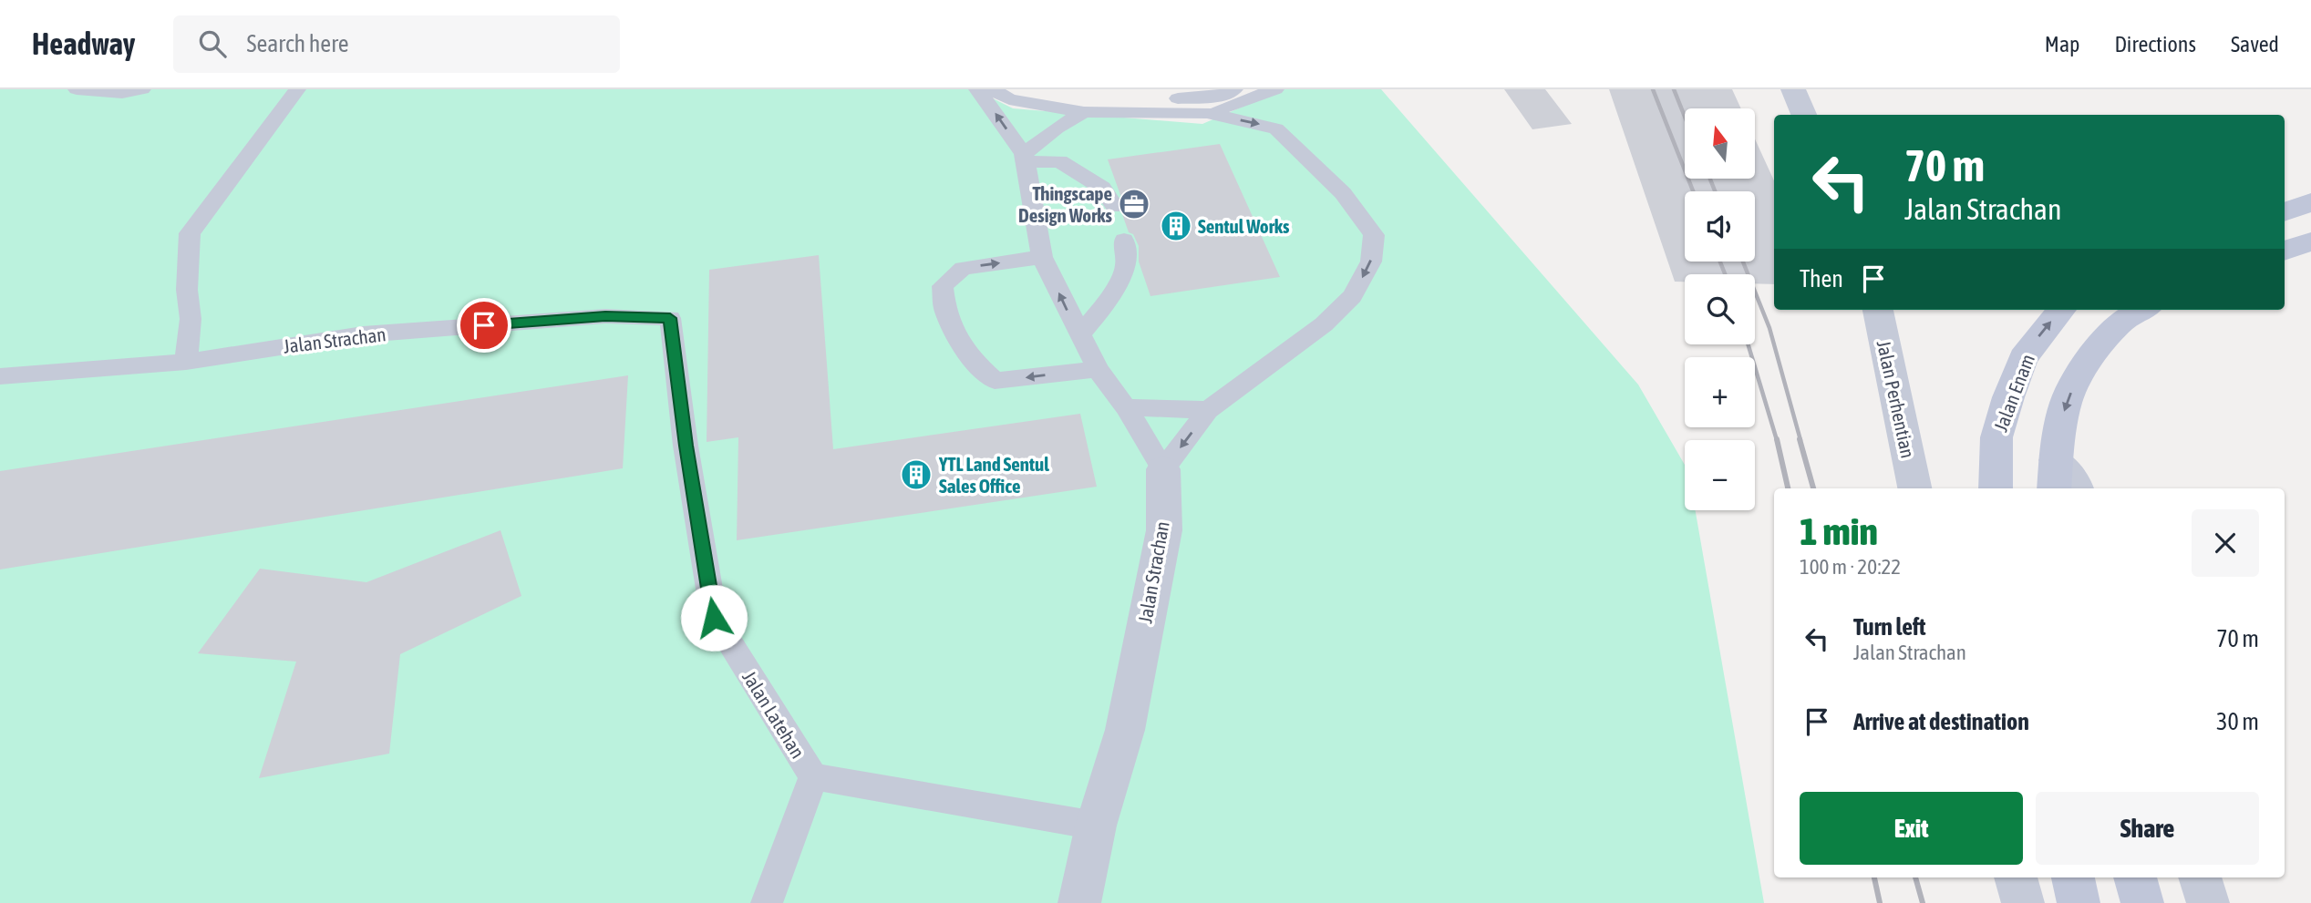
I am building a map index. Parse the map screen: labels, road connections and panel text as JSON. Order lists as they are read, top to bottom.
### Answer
{
  "streets": {
    "main road": ["Jalan Enam"],
    "street": ["Jalan Strachan", "Jalan Perhentian"],
    "lane": ["Jalan Latehan"]
  },
  "crossings": [
    ["Jalan Strachan", "Jalan Latehan"]
  ],
  "places": {
    "office": ["Thingscape Design Works"],
    "building": ["Sentul Works", "YTL Land Sentul Sales Office"]
  },
  "north": "top",
  "page": {
    "header": "Headway",
    "search": "Search here",
    "nav": ["Map", "Directions", "Saved"],
    "map_buttons": ["+", "−"],
    "turn": ["70 m", "Jalan Strachan"],
    "then": "Then",
    "heading": ["1 min", "100 m · 20:22"],
    "list": [
      {
        "name": "Turn left",
        "note": "Jalan Strachan",
        "value": "70 m"
      },
      {
        "name": "Arrive at destination",
        "value": "30 m"
      }
    ],
    "buttons": ["Exit", "Share"]
  }
}
